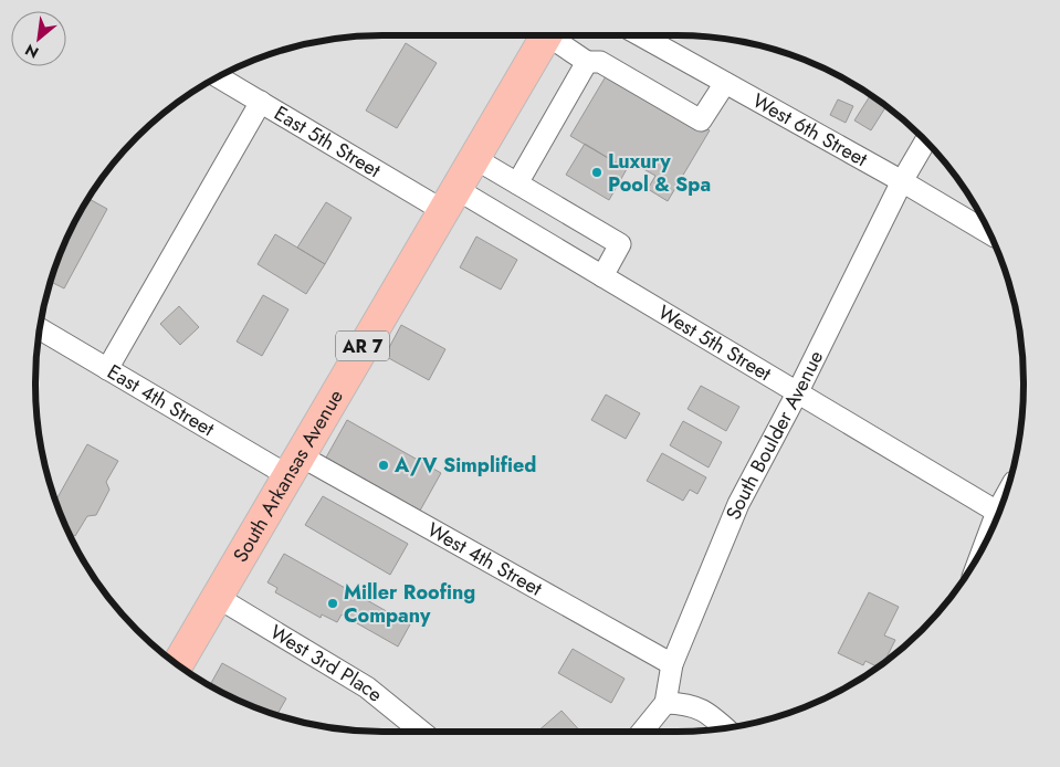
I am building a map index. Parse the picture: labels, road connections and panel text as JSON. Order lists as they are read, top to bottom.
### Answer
{
  "streets": {
    "highway": ["AR 7", "South Arkansas Avenue"],
    "street": [
      "West 6th Street",
      "East 5th Street",
      "West 5th Street",
      "East 4th Street",
      "South Boulder Avenue",
      "West 4th Street",
      "West 3rd Place"
    ]
  },
  "crossings": [
    ["West 6th Street", "South Boulder Avenue"],
    ["East 5th Street", "West 5th Street"],
    ["East 5th Street", "South Arkansas Avenue"],
    ["West 5th Street", "South Boulder Avenue"],
    ["West 5th Street", "South Arkansas Avenue"],
    ["East 4th Street", "South Arkansas Avenue"],
    ["East 4th Street", "West 4th Street"],
    ["South Boulder Avenue", "West 4th Street"],
    ["South Arkansas Avenue", "West 4th Street"],
    ["South Arkansas Avenue", "West 3rd Place"]
  ],
  "places": ["Luxury Pool & Spa", "A/V Simplified", "Miller Roofing Company"],
  "north": "bottom left"
}
